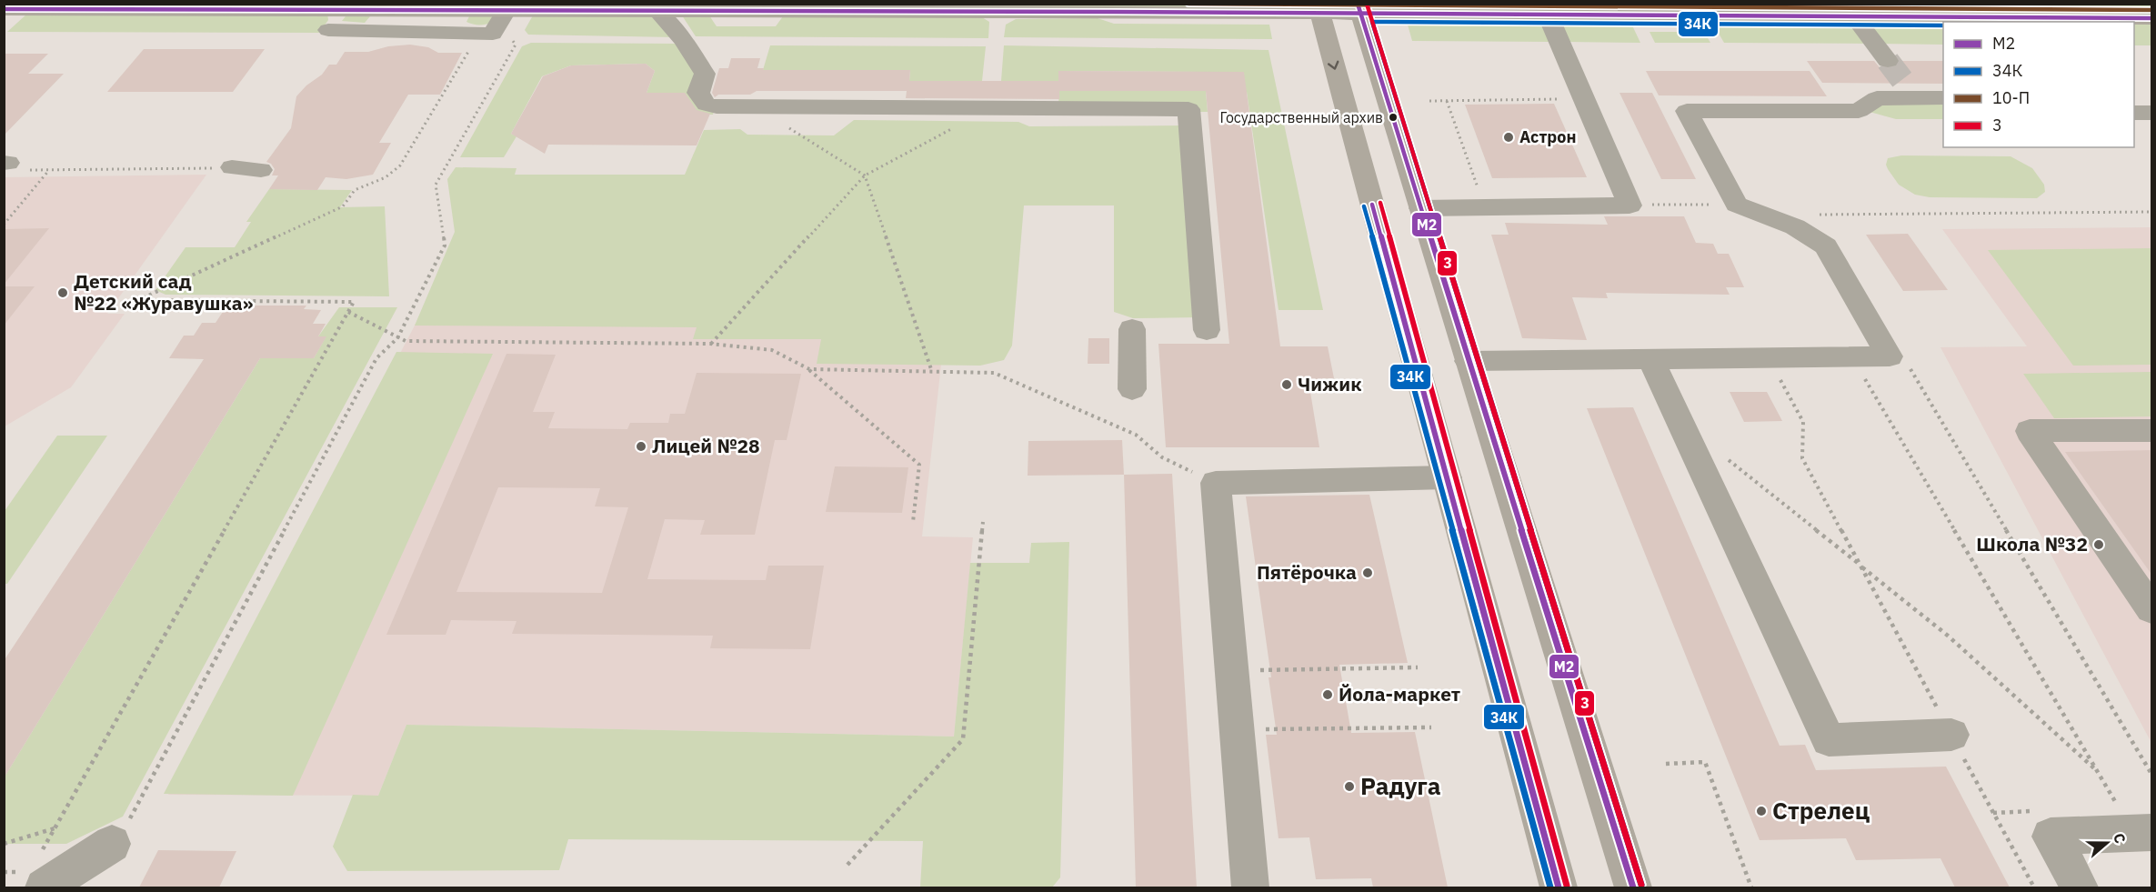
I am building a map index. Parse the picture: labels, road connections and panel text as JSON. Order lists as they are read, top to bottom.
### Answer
{
  "places": [
    "Государственный архив",
    "Астрон",
    "Детский сад №22 «Журавушка»",
    "Чижик",
    "Лицей №28",
    "Школа №32",
    "Пятёрочка",
    "Йола-маркет",
    "Радуга",
    "Стрелец"
  ],
  "lines": [
    "transit line М2",
    "transit line 10-П",
    "transit line 3",
    "transit line 34К"
  ],
  "legend": [
    "М2",
    "34К",
    "10-П",
    "3"
  ],
  "north": "right"
}
